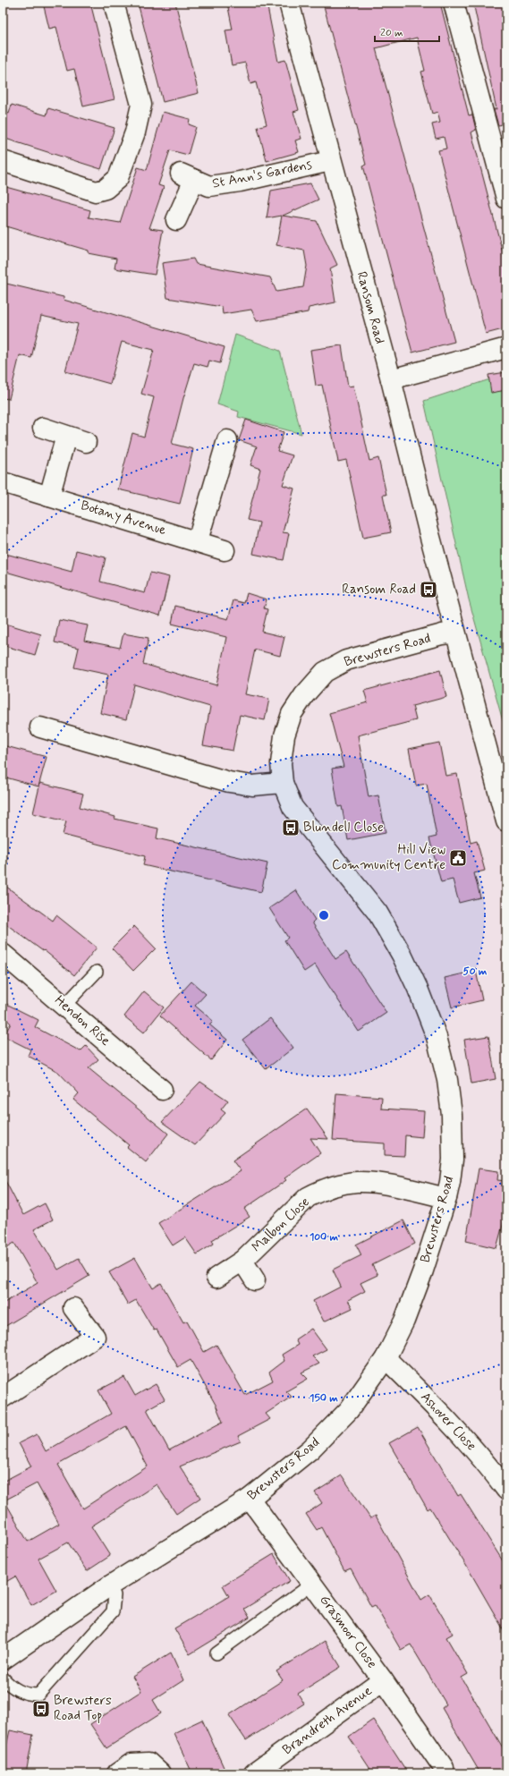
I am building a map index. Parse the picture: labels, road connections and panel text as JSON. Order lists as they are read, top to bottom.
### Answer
{
  "streets": {
    "street": [
      "St Ann's Gardens",
      "Ransom Road",
      "Botany Avenue",
      "Brewsters Road",
      "Hendon Rise",
      "Malbon Close",
      "Ashover Close",
      "Grasmoor Close",
      "Brandreth Avenue"
    ]
  },
  "crossings": [
    ["St Ann's Gardens", "Ransom Road"],
    ["Ransom Road", "Brewsters Road"],
    ["Brewsters Road", "Malbon Close"],
    ["Brewsters Road", "Ashover Close"],
    ["Brewsters Road", "Grasmoor Close"],
    ["Grasmoor Close", "Brandreth Avenue"]
  ],
  "places": {
    "bus stop": ["Ransom Road", "Blundell Close", "Brewsters Road Top"],
    "public building": ["Hill View Community Centre"]
  },
  "scale_bar": "20 m",
  "rings": ["50 m", "100 m", "150 m"]
}
